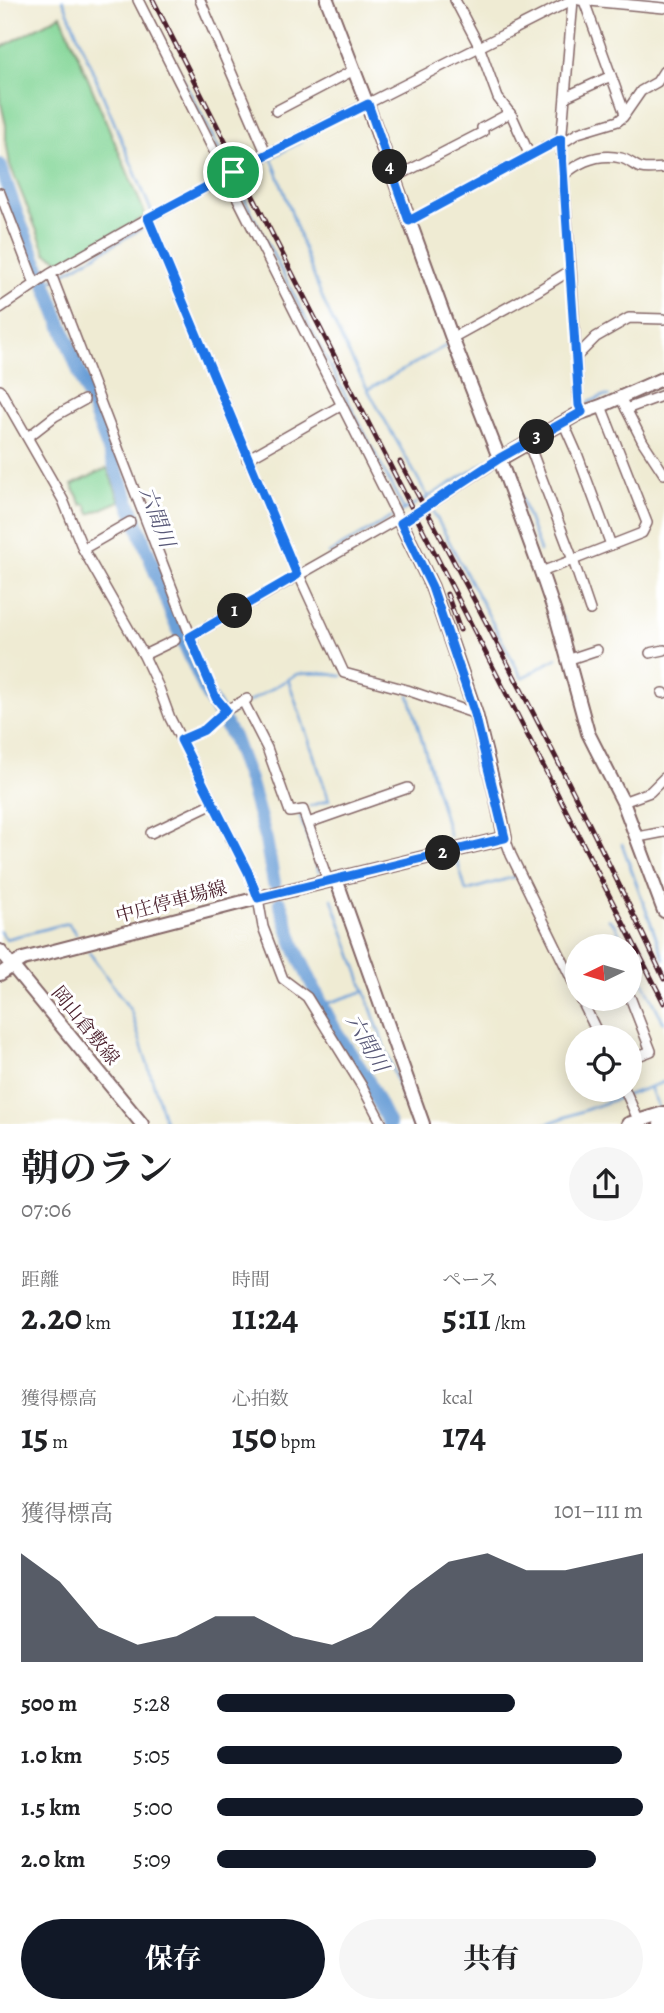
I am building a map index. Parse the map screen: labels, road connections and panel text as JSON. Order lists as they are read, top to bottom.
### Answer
{
  "streets": {
    "street": ["中庄停車場線", "岡山倉敷線"]
  },
  "crossings": [
    ["中庄停車場線", "岡山倉敷線"]
  ],
  "water": ["六間川"],
  "north": "left",
  "page": {
    "pins": [
      "4",
      "3",
      "1",
      "2"
    ],
    "heading": ["朝のラン", "07:06"],
    "stats": [
      ["距離", "2.20 km"],
      ["時間", "11:24"],
      ["ペース", "5:11 /km"],
      ["獲得標高", "15 m"],
      ["心拍数", "150 bpm"],
      ["kcal", "174"]
    ],
    "chart": ["獲得標高", "101–111 m"],
    "list": [
      {
        "name": "500 m",
        "note": "5:28"
      },
      {
        "name": "1.0 km",
        "note": "5:05"
      },
      {
        "name": "1.5 km",
        "note": "5:00"
      },
      {
        "name": "2.0 km",
        "note": "5:09"
      }
    ],
    "buttons": ["保存", "共有"]
  }
}
